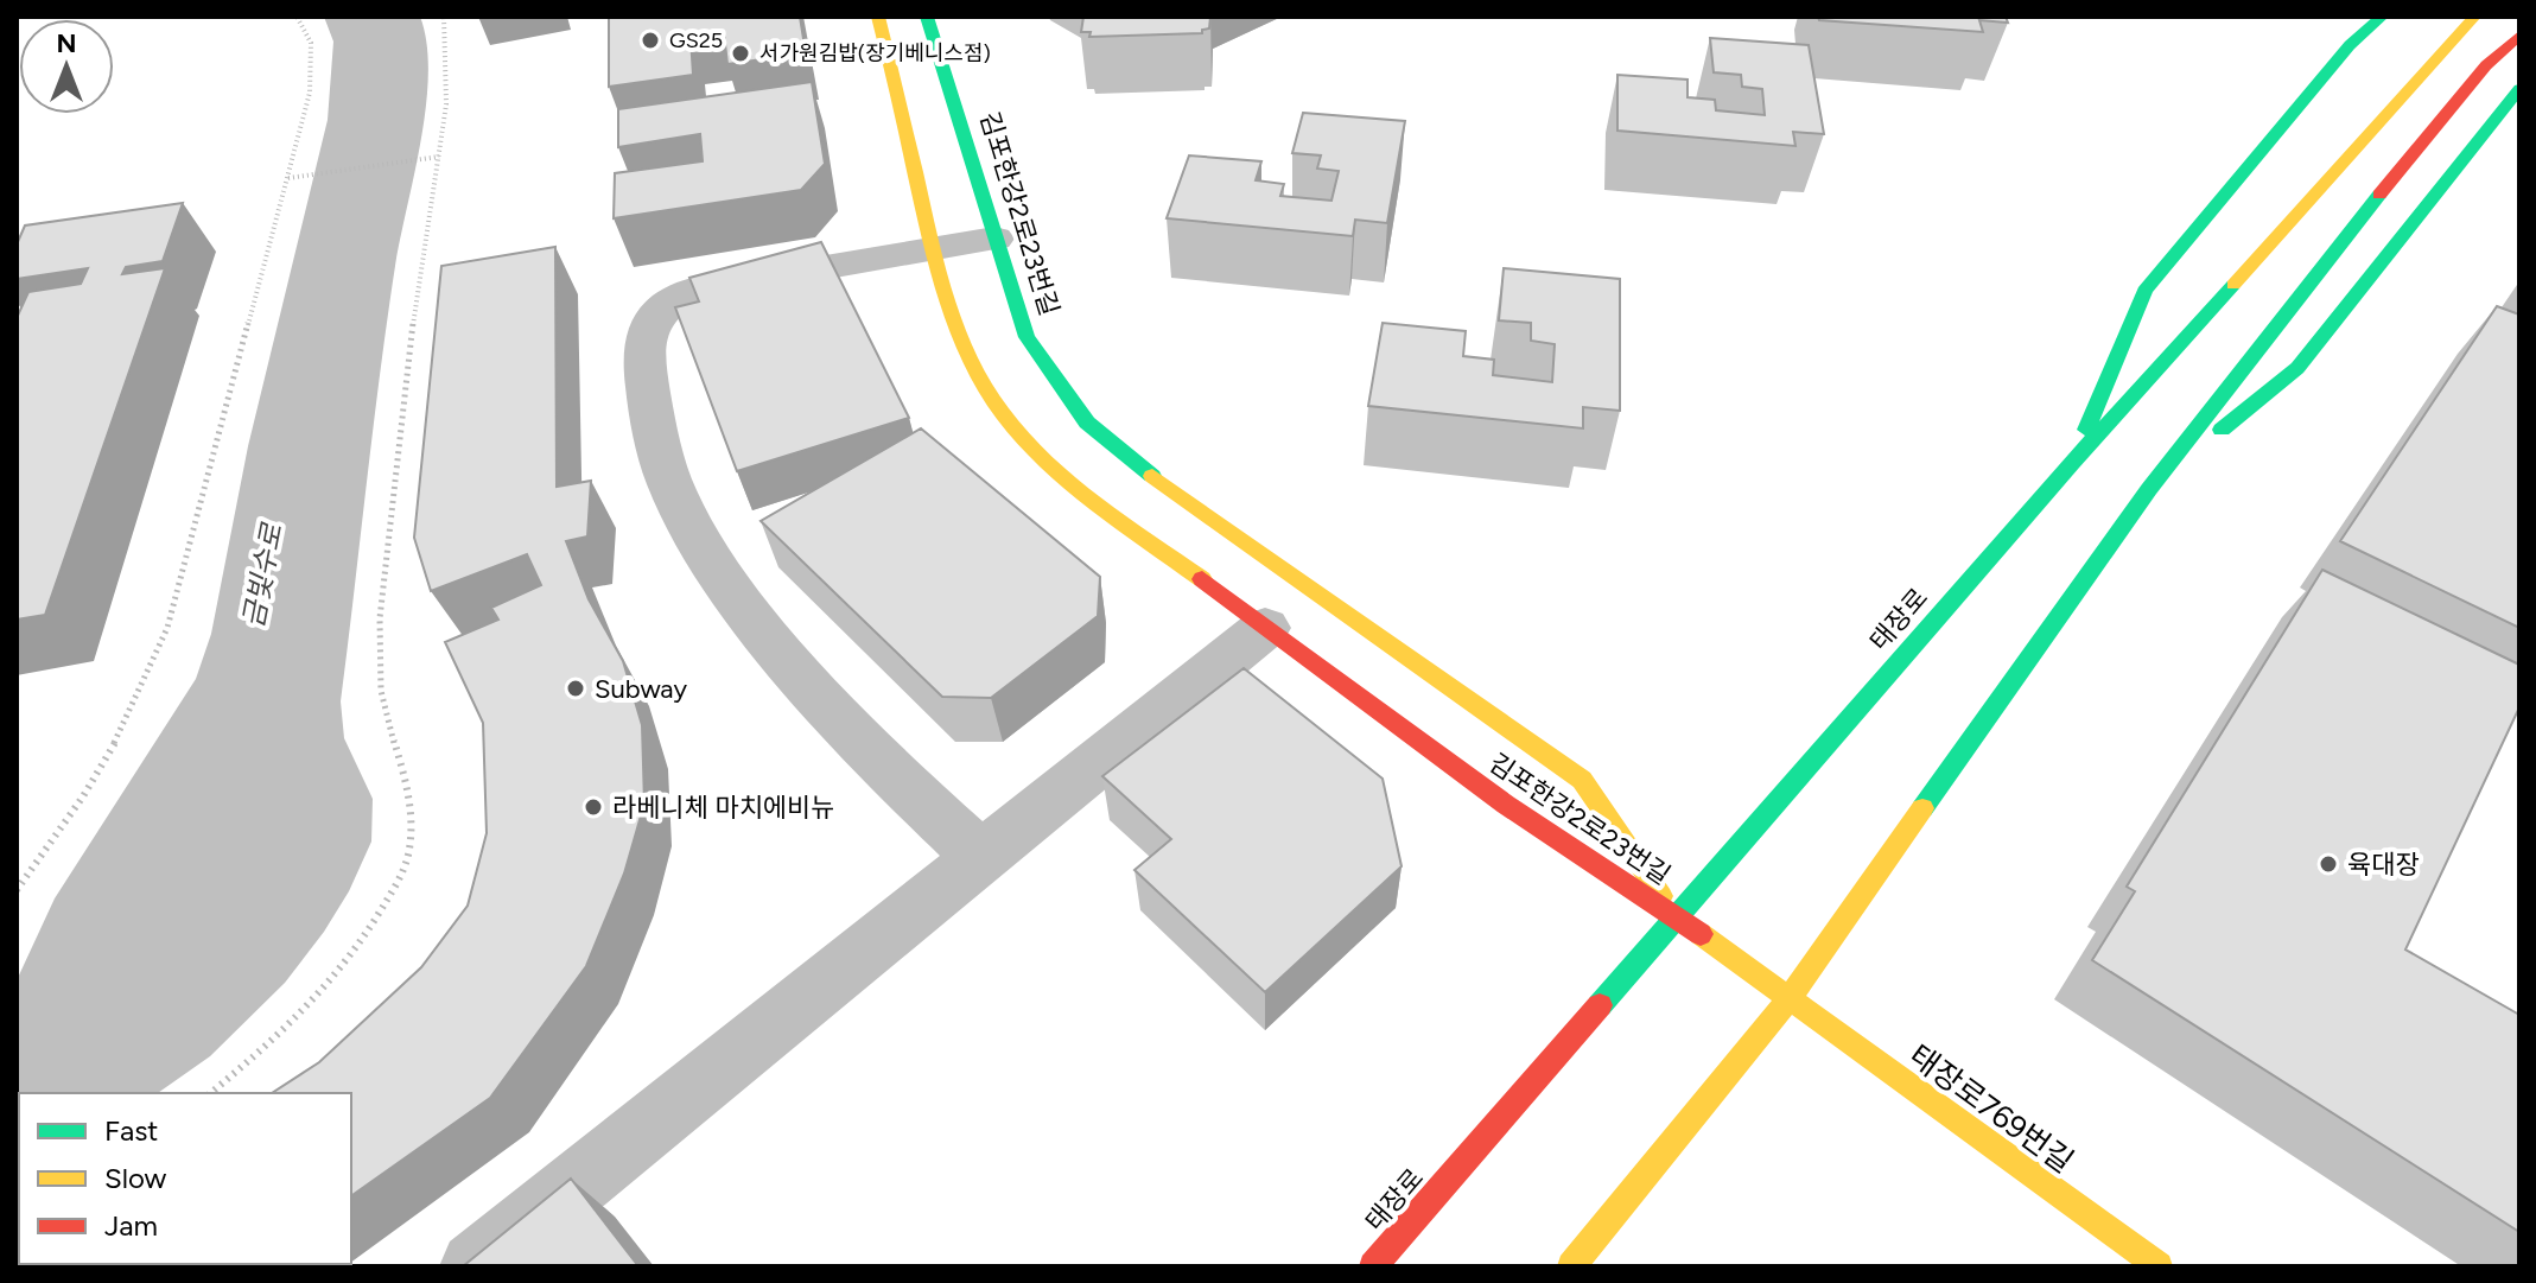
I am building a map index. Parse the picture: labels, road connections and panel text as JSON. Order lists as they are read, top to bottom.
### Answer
{
  "streets": {
    "street": ["김포한강2로23번길", "태장로", "태장로769번길"]
  },
  "crossings": [
    ["김포한강2로23번길", "태장로"],
    ["김포한강2로23번길", "태장로769번길"],
    ["태장로", "태장로769번길"]
  ],
  "water": ["금빛수로"],
  "places": [
    "GS25",
    "서가원김밥(장기베니스점)",
    "Subway",
    "라베니체 마치에비뉴",
    "육대장"
  ],
  "legend": ["Fast", "Slow", "Jam"],
  "north": "top"
}
